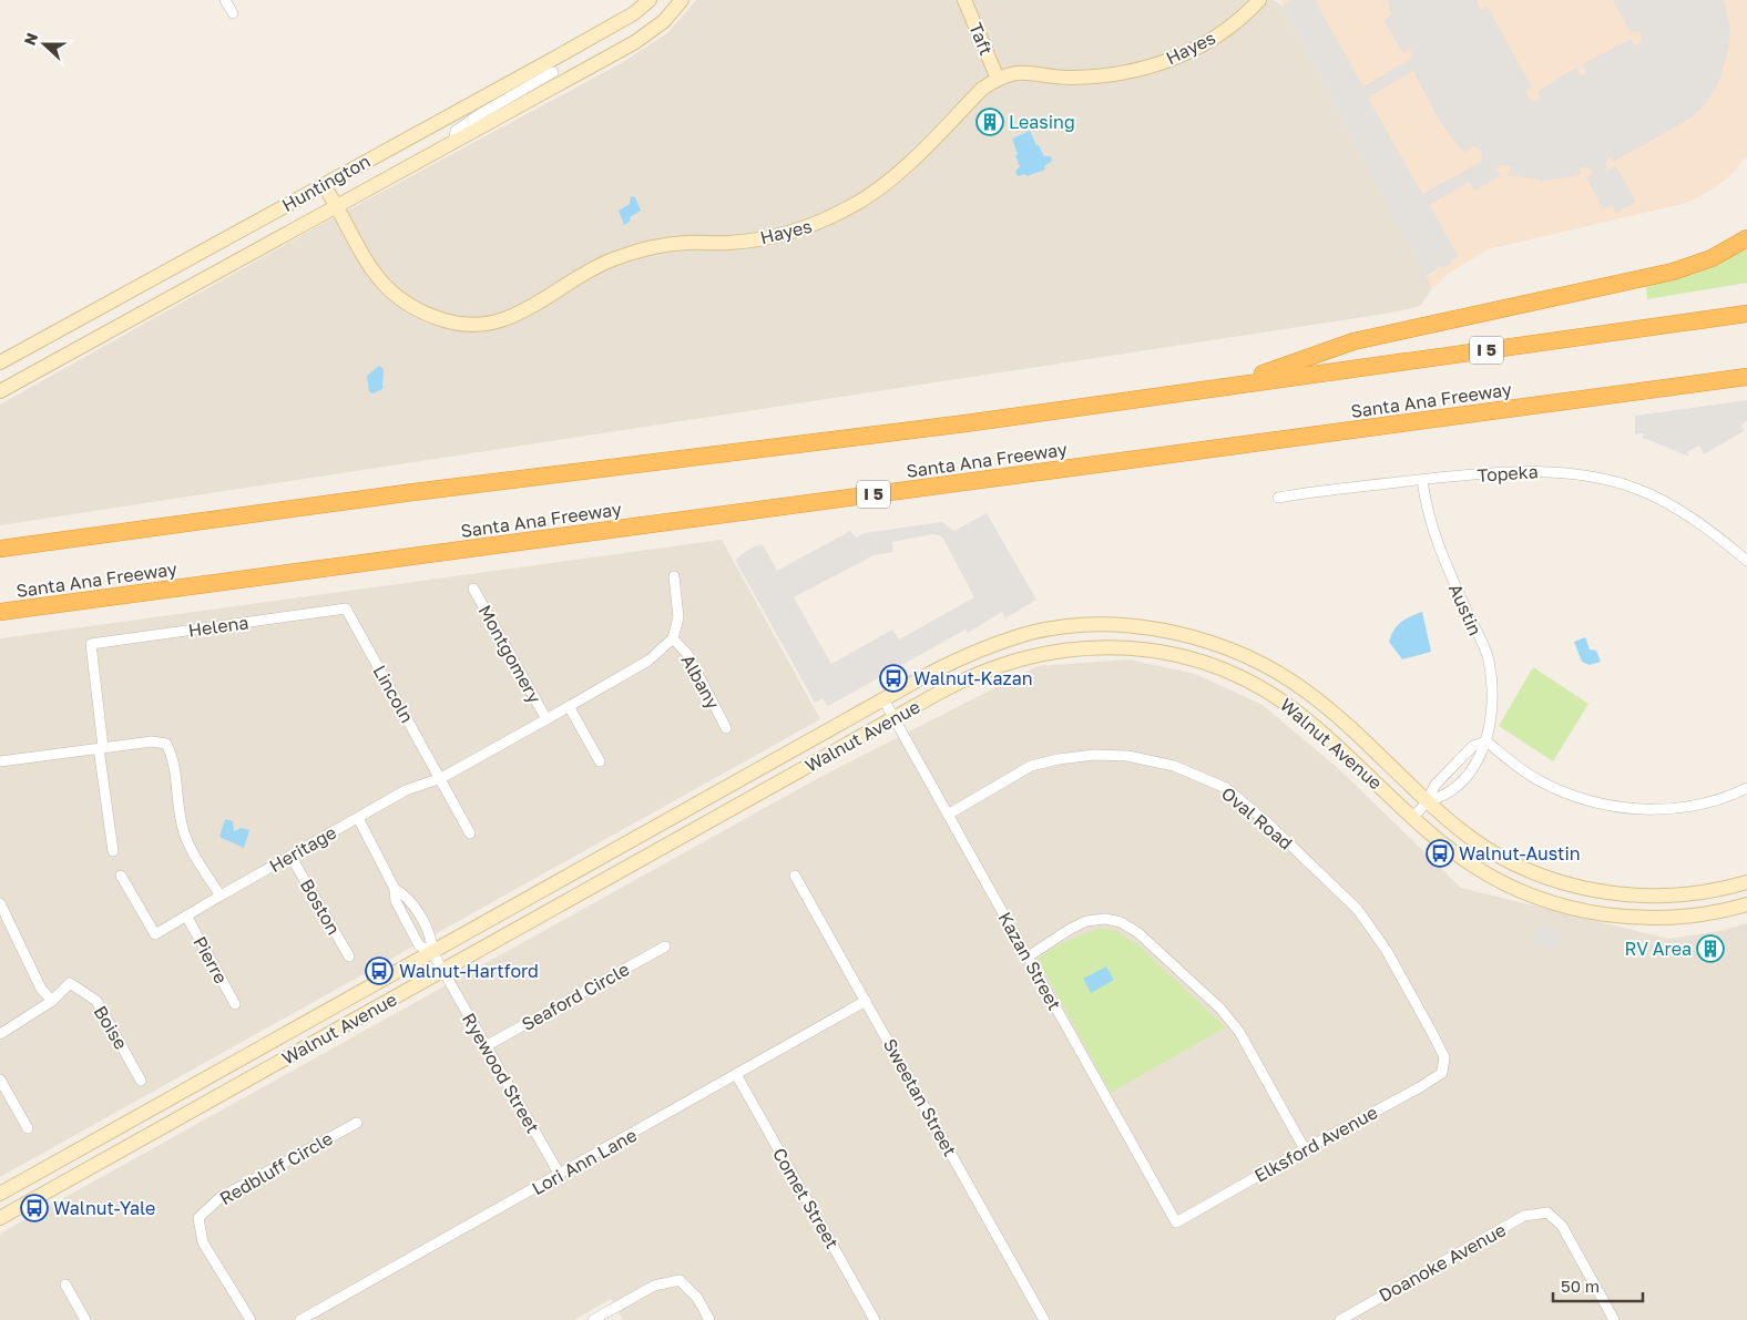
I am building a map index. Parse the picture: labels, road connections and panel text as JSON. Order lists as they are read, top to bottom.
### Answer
{
  "streets": {
    "highway": ["I 5", "Santa Ana Freeway"],
    "main road": [
      "Taft",
      "Hayes",
      "Huntington",
      "Walnut Avenue"
    ],
    "street": [
      "Topeka",
      "Austin",
      "Helena",
      "Montgomery",
      "Albany",
      "Lincoln",
      "Oval Road",
      "Heritage",
      "Boston",
      "Pierre",
      "Kazan Street",
      "Seaford Circle",
      "Boise",
      "Ryewood Street",
      "Sweetan Street",
      "Elksford Avenue",
      "Lori Ann Lane",
      "Redbluff Circle",
      "Comet Street",
      "Doanoke Avenue"
    ]
  },
  "crossings": [
    ["Taft", "Hayes"],
    ["Hayes", "Huntington"],
    ["Topeka", "Austin"],
    ["Austin", "Walnut Avenue"],
    ["Helena", "Lincoln"],
    ["Montgomery", "Heritage"],
    ["Albany", "Heritage"],
    ["Lincoln", "Heritage"],
    ["Walnut Avenue", "Kazan Street"],
    ["Walnut Avenue", "Ryewood Street"],
    ["Oval Road", "Kazan Street"],
    ["Oval Road", "Elksford Avenue"],
    ["Heritage", "Boston"],
    ["Heritage", "Pierre"],
    ["Heritage", "Ryewood Street"],
    ["Kazan Street", "Elksford Avenue"],
    ["Seaford Circle", "Ryewood Street"],
    ["Ryewood Street", "Lori Ann Lane"],
    ["Sweetan Street", "Lori Ann Lane"],
    ["Lori Ann Lane", "Comet Street"]
  ],
  "places": {
    "building": ["Leasing", "RV Area"],
    "bus stop": [
      "Walnut-Kazan",
      "Walnut-Austin",
      "Walnut-Hartford",
      "Walnut-Yale"
    ]
  },
  "scale_bar": "50 m",
  "north": "left"
}
